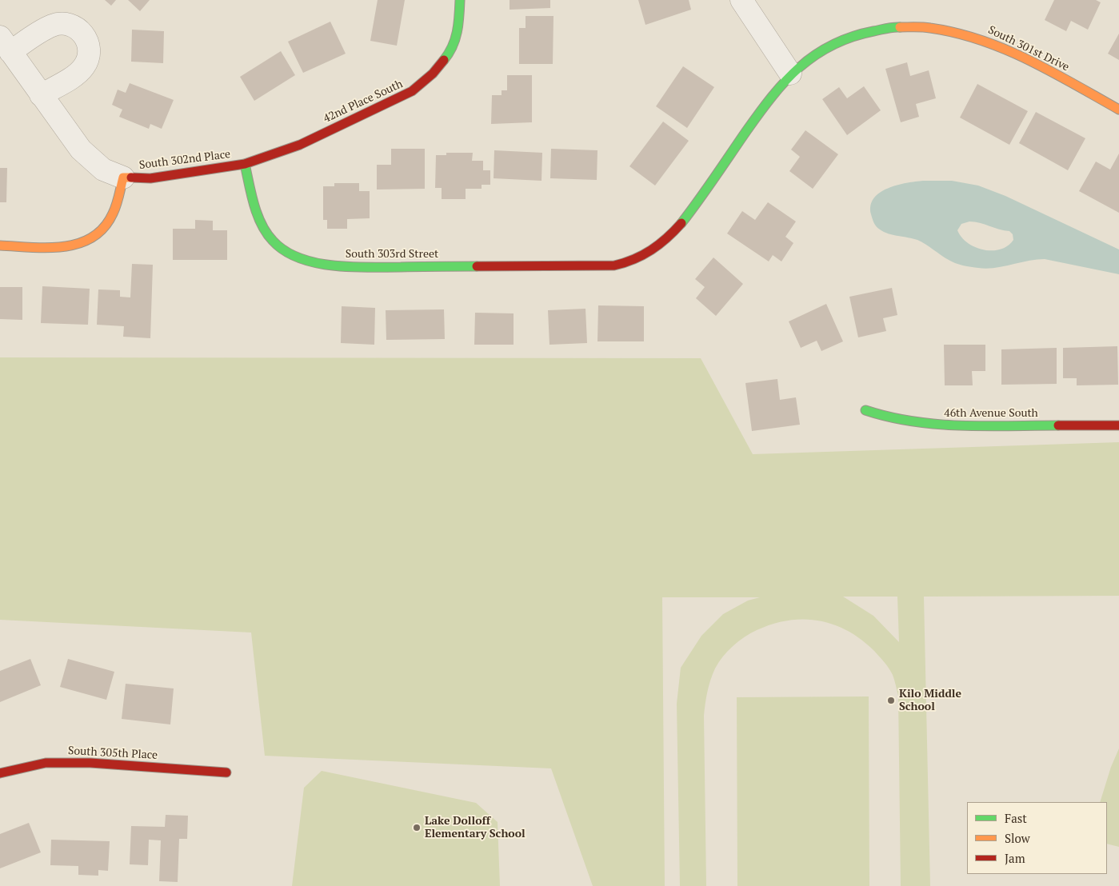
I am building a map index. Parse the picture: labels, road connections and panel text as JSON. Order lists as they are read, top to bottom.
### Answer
{
  "streets": {
    "street": [
      "South 301st Drive",
      "42nd Place South",
      "South 302nd Place",
      "South 303rd Street",
      "46th Avenue South",
      "South 305th Place"
    ]
  },
  "crossings": [
    ["South 301st Drive", "South 303rd Street"],
    ["42nd Place South", "South 302nd Place"],
    ["42nd Place South", "South 303rd Street"],
    ["South 302nd Place", "South 303rd Street"]
  ],
  "places": ["Kilo Middle School", "Lake Dolloff Elementary School"],
  "legend": ["Fast", "Slow", "Jam"]
}
